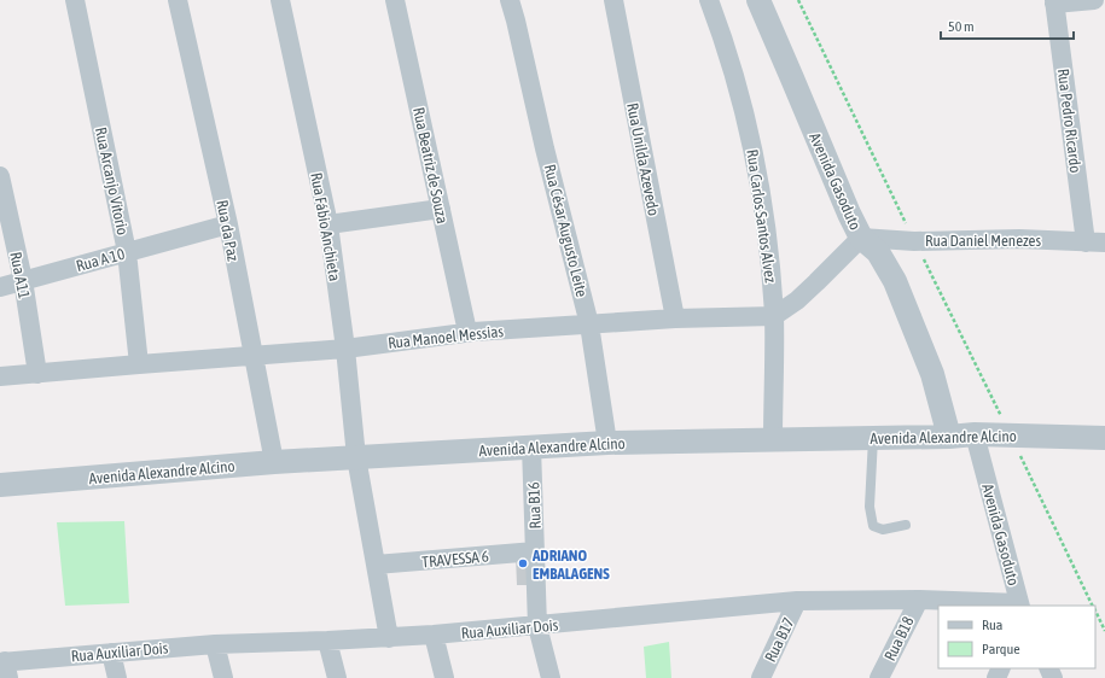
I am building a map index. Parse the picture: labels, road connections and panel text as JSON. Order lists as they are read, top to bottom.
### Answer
{
  "streets": {
    "street": [
      "Rua Pedro Ricardo",
      "Rua Unilda Azevedo",
      "Rua Beatriz de Souza",
      "Rua Arcanjo Vitorio",
      "Avenida Gasoduto",
      "Rua Carlos Santos Alvez",
      "Rua Fábio Anchieta",
      "Rua da Paz",
      "Rua César Augusto Leite",
      "Rua Daniel Menezes",
      "Rua A 10",
      "Rua A11",
      "Rua Manoel Messias",
      "Avenida Alexandre Alcino",
      "Rua B16",
      "TRAVESSA 6",
      "Rua Auxiliar Dois",
      "Rua B18",
      "Rua B17"
    ]
  },
  "crossings": [
    ["Rua Pedro Ricardo", "Rua Daniel Menezes"],
    ["Rua Unilda Azevedo", "Rua Manoel Messias"],
    ["Rua Beatriz de Souza", "Rua Manoel Messias"],
    ["Rua Arcanjo Vitorio", "Rua A 10"],
    ["Rua Arcanjo Vitorio", "Rua Manoel Messias"],
    ["Avenida Gasoduto", "Rua Daniel Menezes"],
    ["Avenida Gasoduto", "Avenida Alexandre Alcino"],
    ["Avenida Gasoduto", "Rua Auxiliar Dois"],
    ["Rua Carlos Santos Alvez", "Rua Manoel Messias"],
    ["Rua Carlos Santos Alvez", "Avenida Alexandre Alcino"],
    ["Rua Fábio Anchieta", "Rua Manoel Messias"],
    ["Rua Fábio Anchieta", "Avenida Alexandre Alcino"],
    ["Rua Fábio Anchieta", "TRAVESSA 6"],
    ["Rua Fábio Anchieta", "Rua Auxiliar Dois"],
    ["Rua da Paz", "Rua A 10"],
    ["Rua da Paz", "Rua Manoel Messias"],
    ["Rua da Paz", "Avenida Alexandre Alcino"],
    ["Rua César Augusto Leite", "Rua Manoel Messias"],
    ["Rua César Augusto Leite", "Avenida Alexandre Alcino"],
    ["Rua A 10", "Rua A11"],
    ["Rua A11", "Rua Manoel Messias"],
    ["Avenida Alexandre Alcino", "Rua B16"],
    ["Rua B16", "TRAVESSA 6"],
    ["Rua B16", "Rua Auxiliar Dois"],
    ["Rua Auxiliar Dois", "Rua B18"],
    ["Rua Auxiliar Dois", "Rua B17"]
  ],
  "places": ["ADRIANO EMBALAGENS"],
  "legend": ["Rua", "Parque"],
  "scale_bar": "50 m"
}
